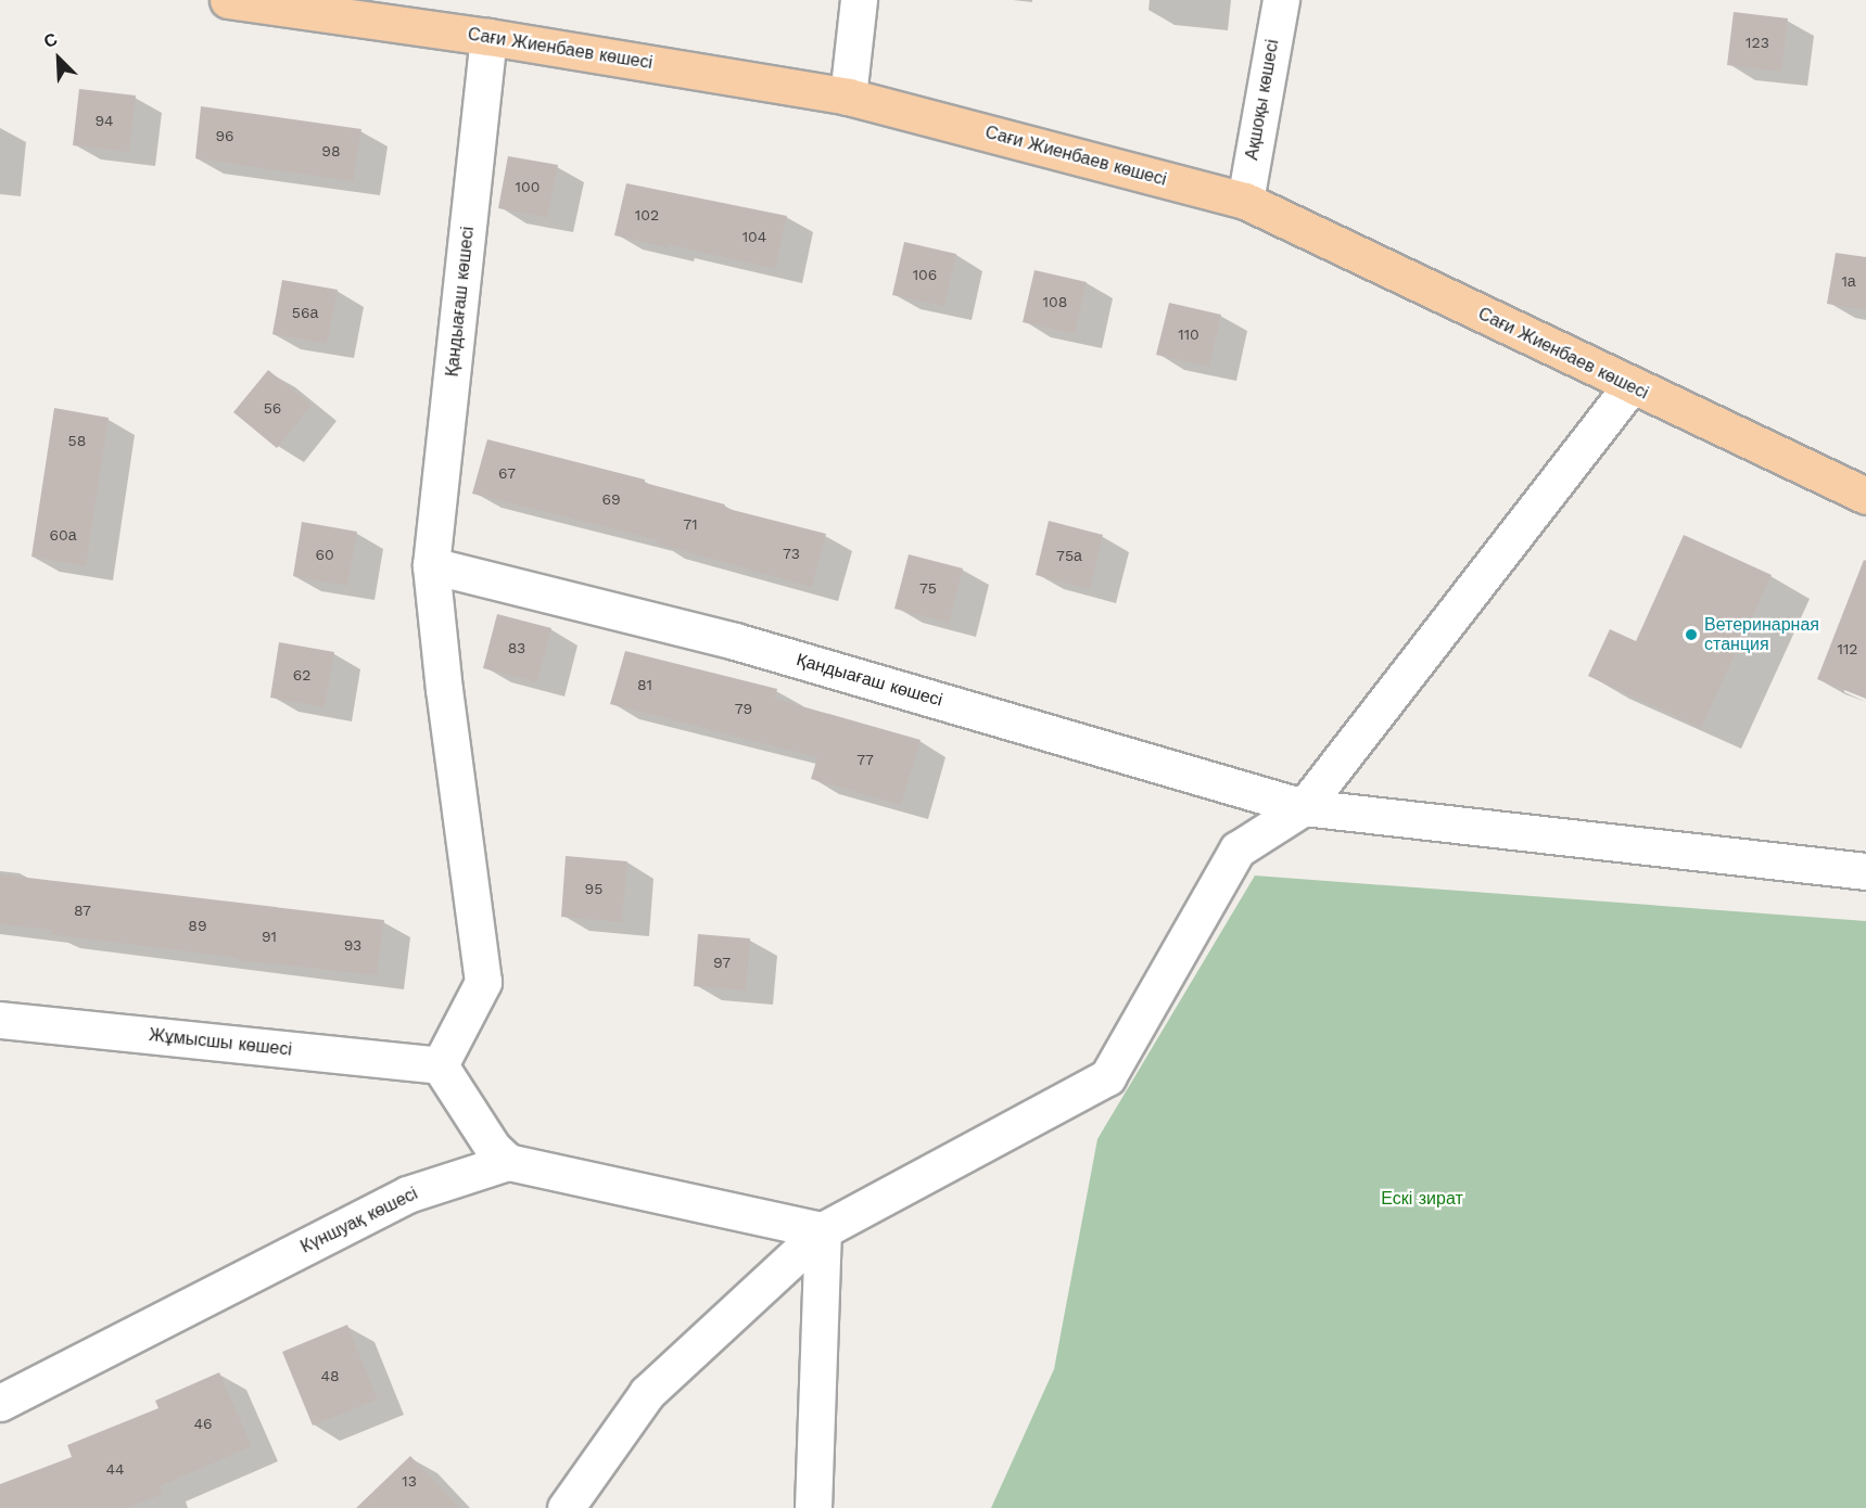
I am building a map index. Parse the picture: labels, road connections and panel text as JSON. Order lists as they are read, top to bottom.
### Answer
{
  "streets": {
    "main road": ["Сағи Жиенбаев көшесі"],
    "street": [
      "Ақшоқы көшесі",
      "Қандыағаш көшесі",
      "Жұмысшы көшесі",
      "Күншуақ көшесі"
    ]
  },
  "crossings": [
    ["Сағи Жиенбаев көшесі", "Ақшоқы көшесі"],
    ["Сағи Жиенбаев көшесі", "Қандыағаш көшесі"],
    ["Қандыағаш көшесі", "Жұмысшы көшесі"]
  ],
  "parks": ["Ескі зират"],
  "places": ["Ветеринарная станция"],
  "house_numbers": [
    "123",
    "94",
    "96",
    "98",
    "100",
    "102",
    "104",
    "106",
    "1а",
    "108",
    "56а",
    "110",
    "56",
    "58",
    "67",
    "69",
    "71",
    "60а",
    "73",
    "60",
    "75а",
    "75",
    "83",
    "112",
    "62",
    "81",
    "79",
    "77",
    "95",
    "87",
    "89",
    "91",
    "93",
    "97",
    "48",
    "46",
    "44",
    "13"
  ],
  "north": "top left"
}
